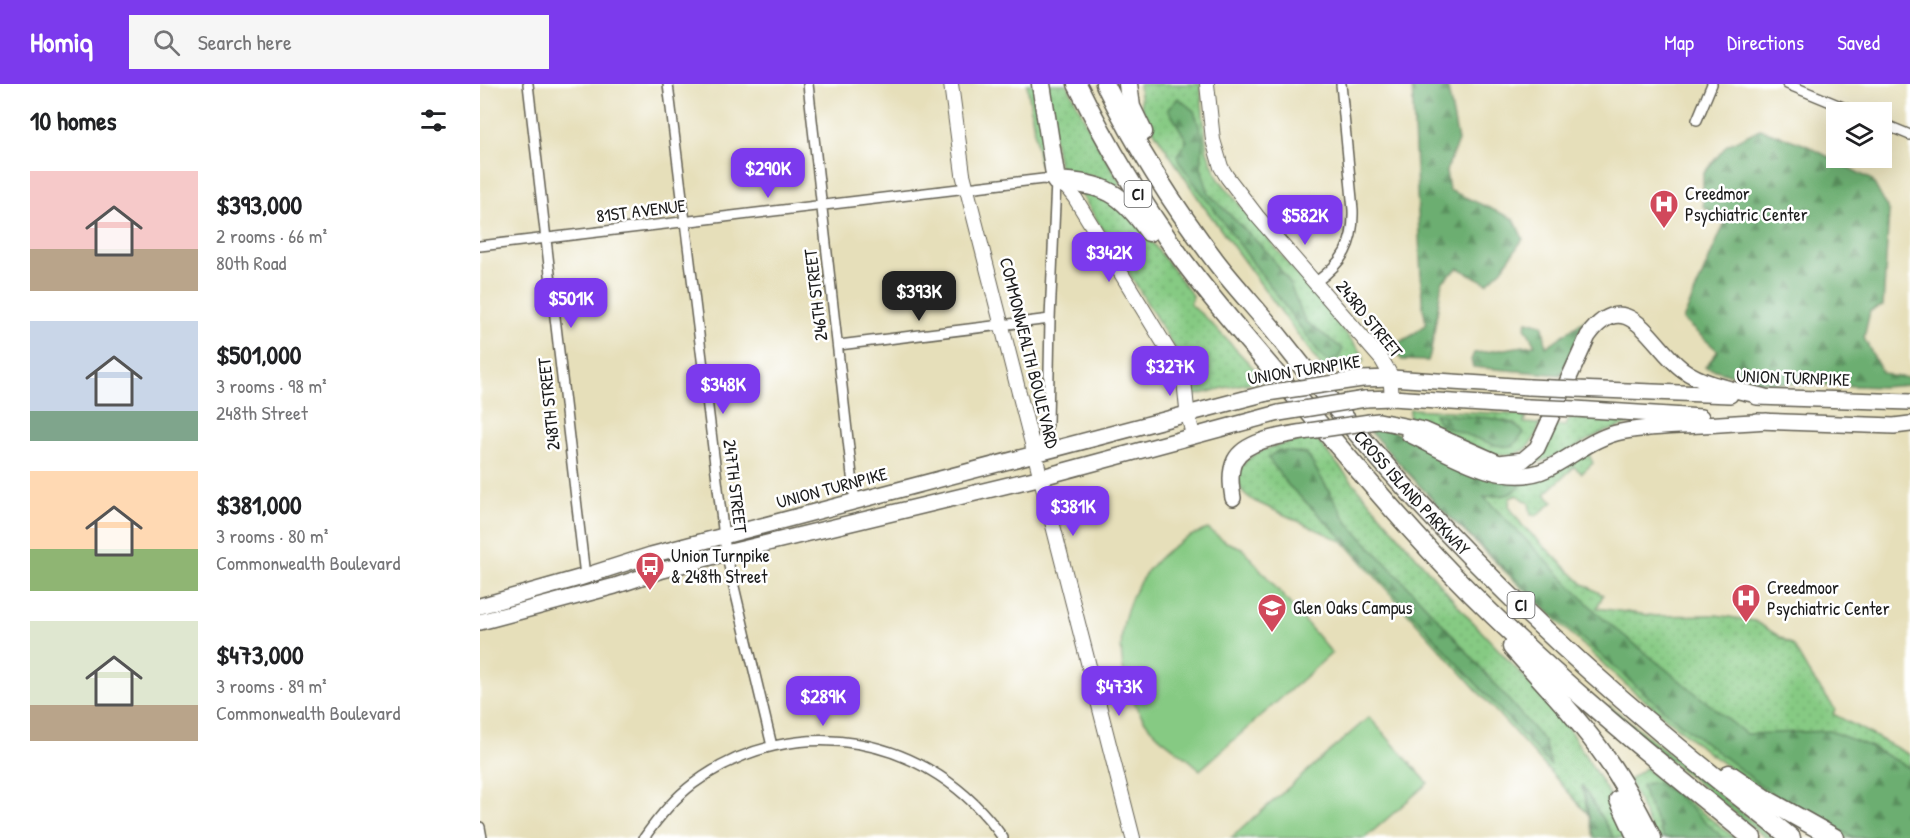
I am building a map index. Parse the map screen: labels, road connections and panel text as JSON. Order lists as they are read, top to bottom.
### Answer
{
  "streets": {
    "highway": ["CI", "CROSS ISLAND PARKWAY"],
    "main road": ["UNION TURNPIKE"],
    "street": [
      "81ST AVENUE",
      "246TH STREET",
      "243RD STREET",
      "COMMONWEALTH BOULEVARD",
      "248TH STREET",
      "247TH STREET"
    ]
  },
  "crossings": [
    ["81ST AVENUE", "246TH STREET"],
    ["81ST AVENUE", "COMMONWEALTH BOULEVARD"],
    ["81ST AVENUE", "248TH STREET"],
    ["81ST AVENUE", "247TH STREET"],
    ["246TH STREET", "UNION TURNPIKE"],
    ["243RD STREET", "UNION TURNPIKE"],
    ["COMMONWEALTH BOULEVARD", "UNION TURNPIKE"],
    ["UNION TURNPIKE", "248TH STREET"],
    ["UNION TURNPIKE", "247TH STREET"]
  ],
  "places": {
    "hospital": ["Creedmor Psychiatric Center", "Creedmoor Psychiatric Center"],
    "bus stop": ["Union Turnpike & 248th Street"],
    "school or university": ["Glen Oaks Campus"]
  },
  "page": {
    "header": "Homiq",
    "search": "Search here",
    "nav": ["Map", "Directions", "Saved"],
    "heading": "10 homes",
    "price": [
      "$290K",
      "$582K",
      "$342K",
      "$393K",
      "$501K",
      "$327K",
      "$348K",
      "$381K",
      "$473K",
      "$289K"
    ],
    "list": [
      {
        "name": "$393,000",
        "note": "2 rooms · 66 m² · 80th Road"
      },
      {
        "name": "$501,000",
        "note": "3 rooms · 98 m² · 248th Street"
      },
      {
        "name": "$381,000",
        "note": "3 rooms · 80 m² · Commonwealth Boulevard"
      },
      {
        "name": "$473,000",
        "note": "3 rooms · 89 m² · Commonwealth Boulevard"
      }
    ]
  }
}
